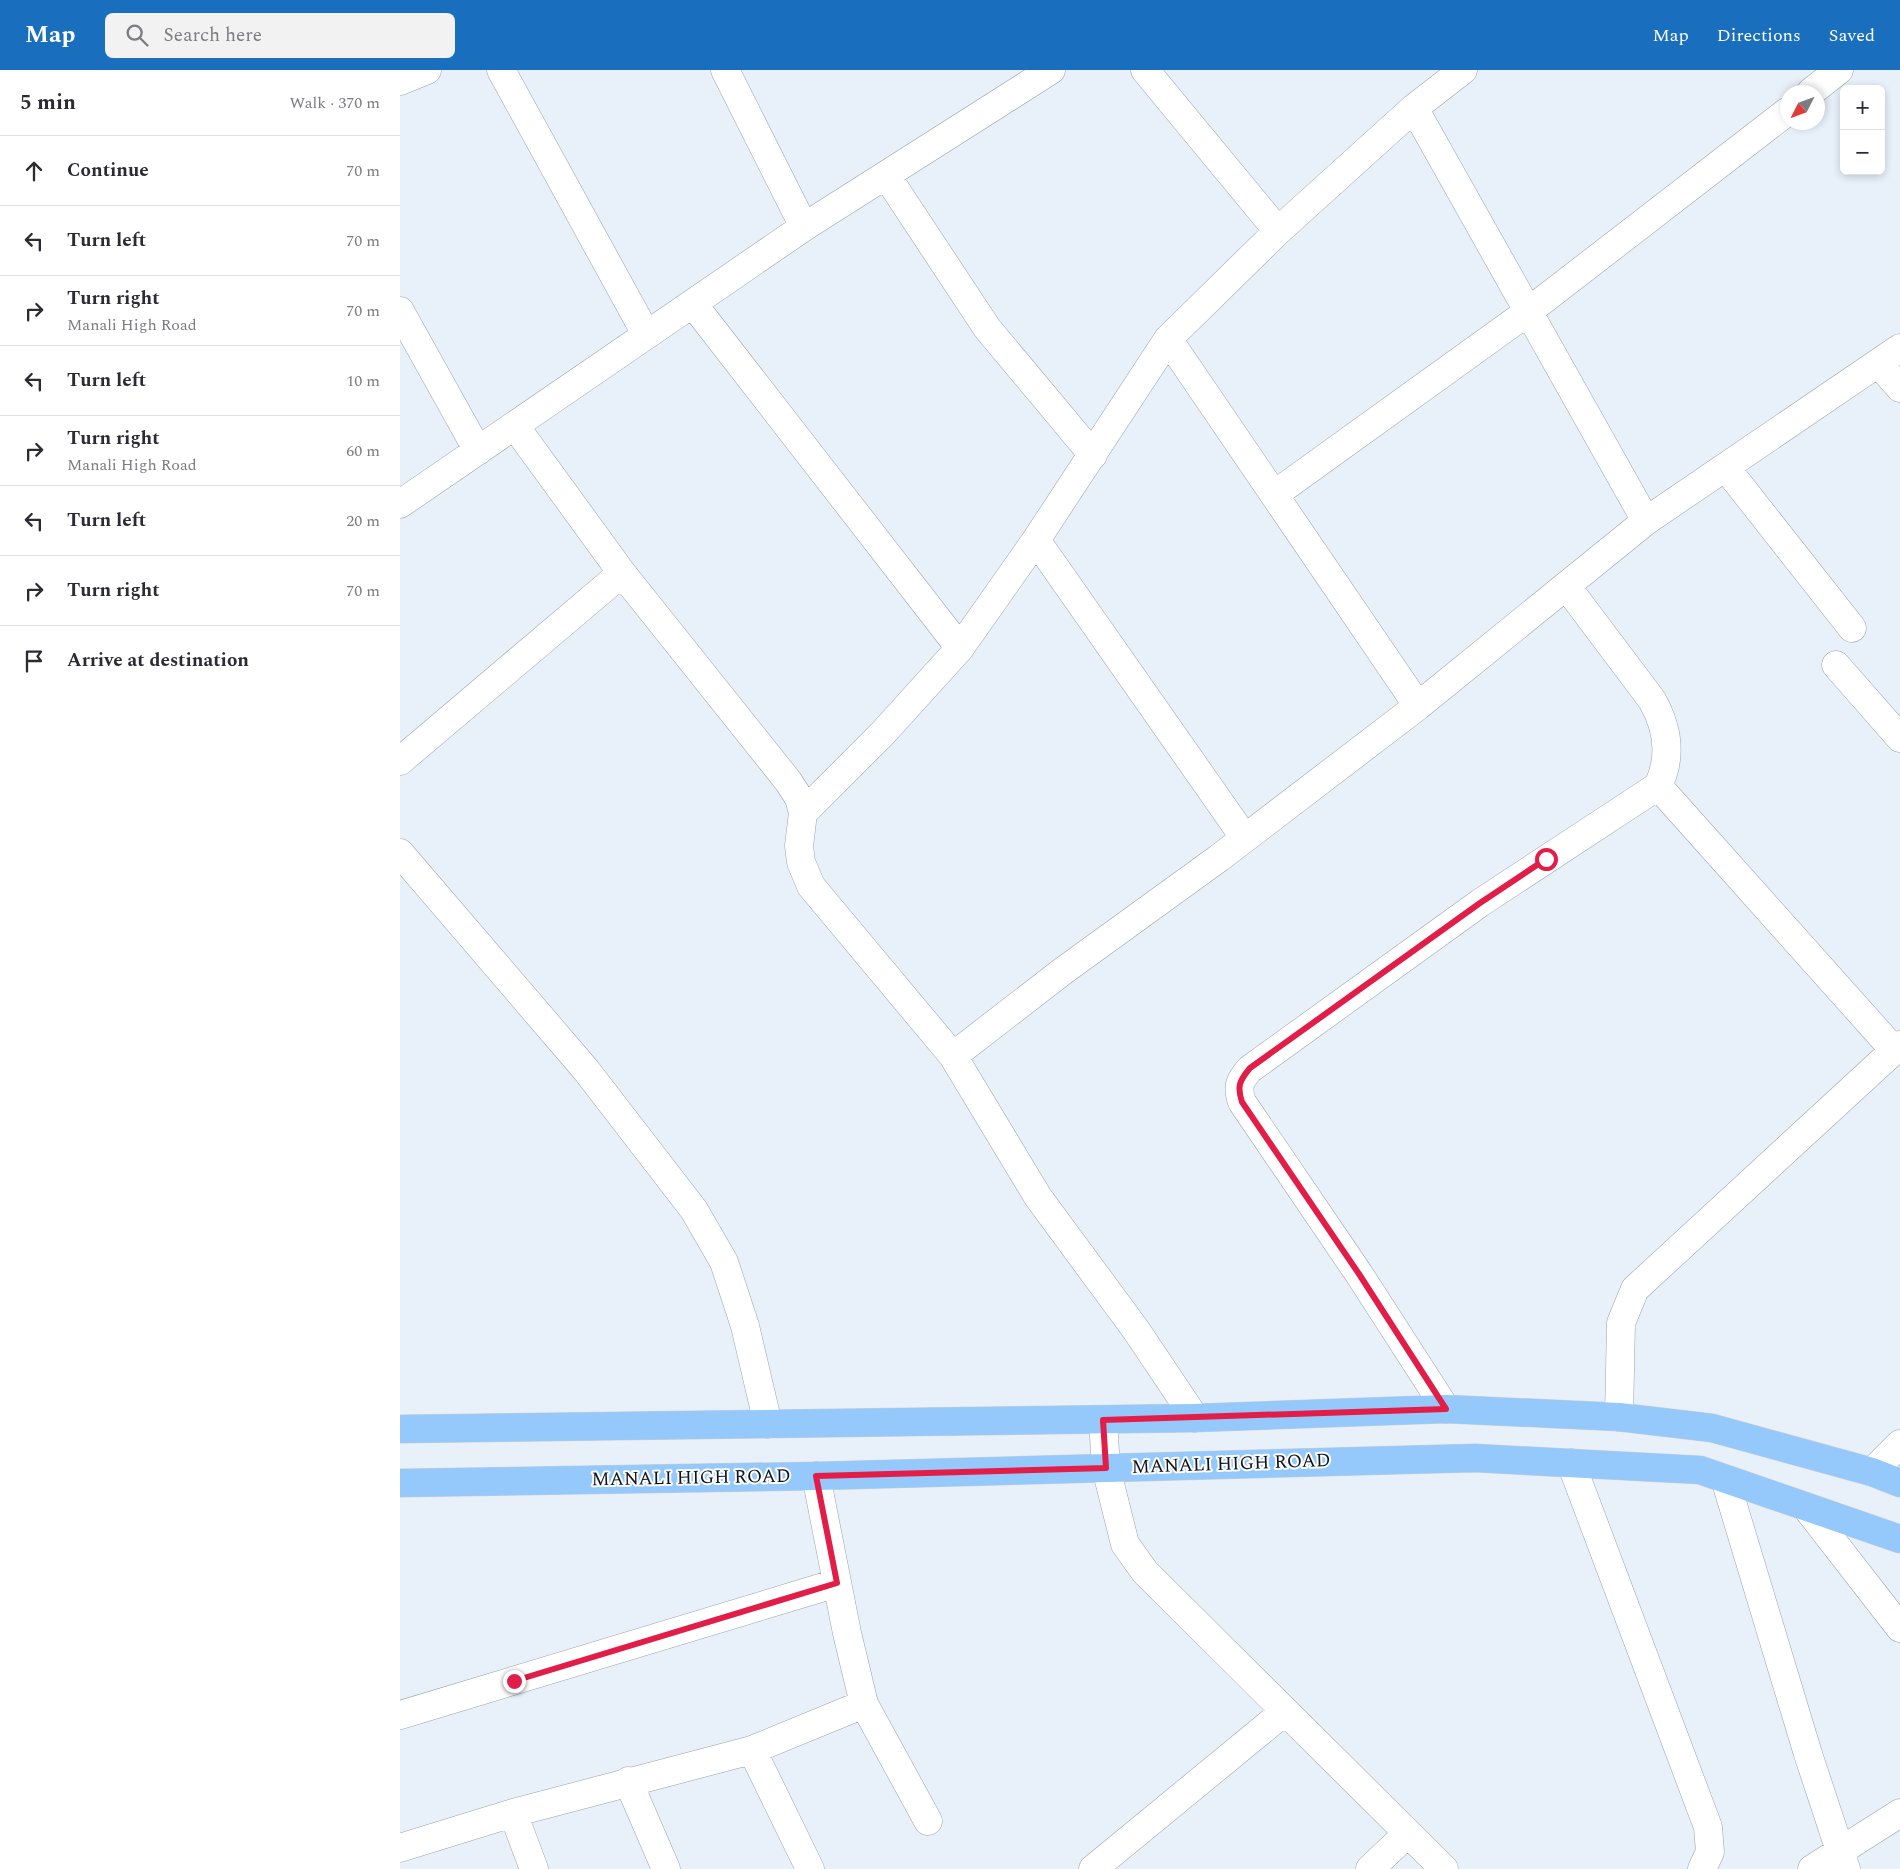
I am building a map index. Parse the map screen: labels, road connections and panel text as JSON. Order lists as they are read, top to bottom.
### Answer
{
  "streets": {
    "main road": ["MANALI HIGH ROAD"]
  },
  "north": "bottom left",
  "page": {
    "header": "Map",
    "search": "Search here",
    "nav": ["Map", "Directions", "Saved"],
    "heading": ["5 min", "Walk · 370 m"],
    "map_buttons": ["+", "−"],
    "list": [
      ["Continue", "70 m"],
      ["Turn left", "70 m"],
      ["Turn right", "Manali High Road", "70 m"],
      ["Turn left", "10 m"],
      ["Turn right", "Manali High Road", "60 m"],
      ["Turn left", "20 m"],
      ["Turn right", "70 m"],
      "Arrive at destination"
    ]
  }
}
